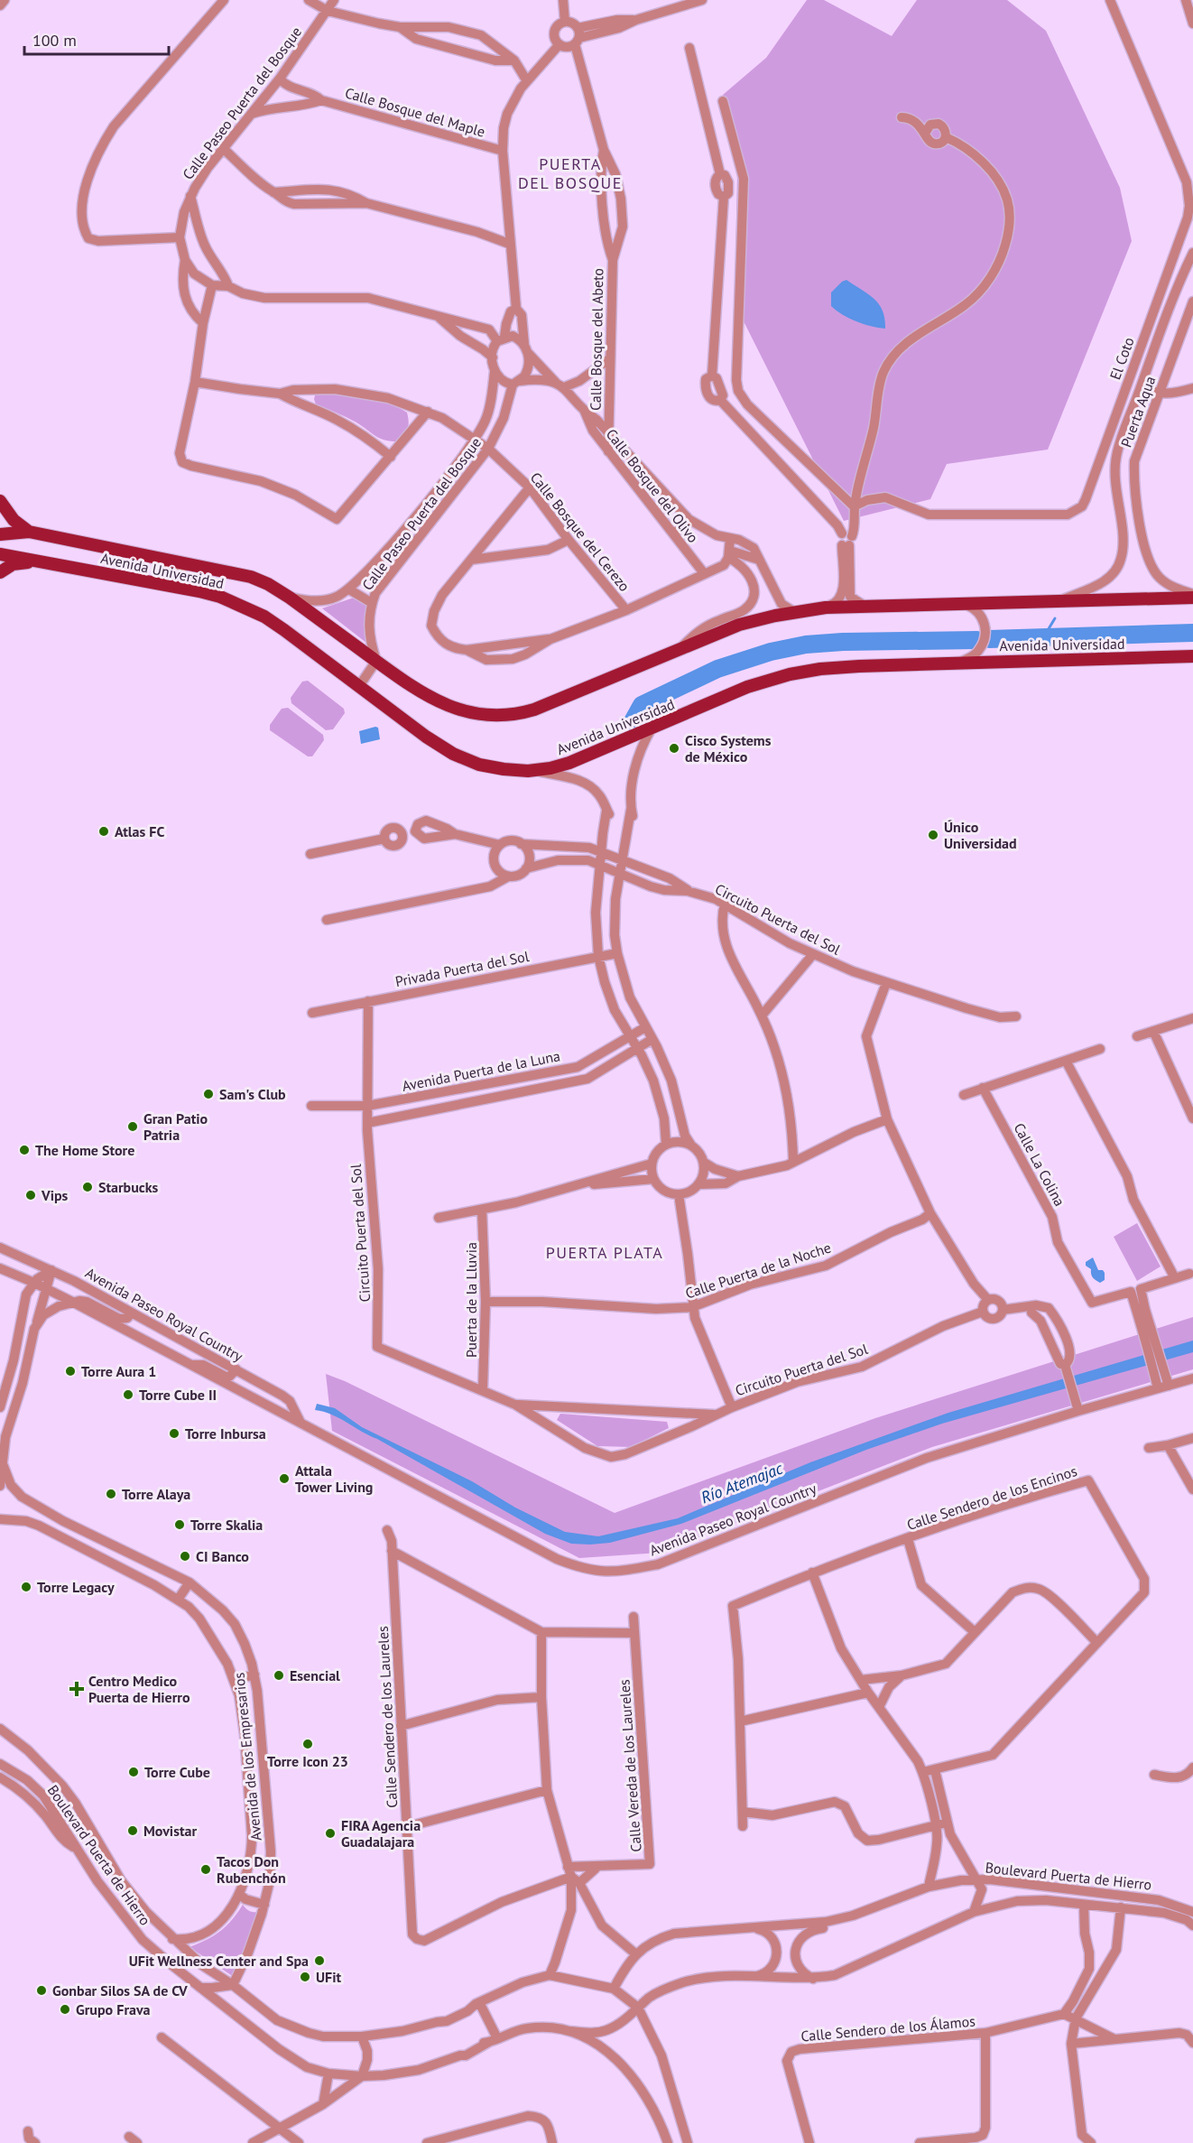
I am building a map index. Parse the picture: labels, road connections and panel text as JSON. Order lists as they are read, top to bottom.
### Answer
{
  "streets": {
    "main road": ["Avenida Universidad"],
    "street": [
      "Calle Paseo Puerta del Bosque",
      "Calle Bosque del Maple",
      "Calle Bosque del Abeto",
      "El Coto",
      "Puerta Aqua",
      "Calle Bosque del Olivo",
      "Calle Bosque del Cerezo",
      "Circuito Puerta del Sol",
      "Privada Puerta del Sol",
      "Avenida Puerta de la Luna",
      "Calle La Colina",
      "Calle Puerta de la Noche",
      "Puerta de la Lluvia",
      "Avenida Paseo Royal Country",
      "Calle Sendero de los Encinos",
      "Calle Sendero de los Laureles",
      "Avenida de los Empresarios",
      "Calle Vereda de los Laureles",
      "Boulevard Puerta de Hierro",
      "Calle Sendero de los Álamos"
    ]
  },
  "crossings": [
    ["Calle Paseo Puerta del Bosque", "Calle Bosque del Maple"],
    ["Calle Paseo Puerta del Bosque", "Calle Bosque del Olivo"],
    ["Calle Paseo Puerta del Bosque", "Calle Bosque del Cerezo"],
    ["Calle Paseo Puerta del Bosque", "Avenida Universidad"],
    ["Calle Bosque del Abeto", "Calle Bosque del Olivo"],
    ["Puerta Aqua", "Avenida Universidad"],
    ["Calle Bosque del Olivo", "Avenida Universidad"],
    ["Circuito Puerta del Sol", "Privada Puerta del Sol"],
    ["Circuito Puerta del Sol", "Avenida Puerta de la Luna"],
    ["Circuito Puerta del Sol", "Puerta de la Lluvia"],
    ["Calle La Colina", "Avenida Paseo Royal Country"],
    ["Calle Puerta de la Noche", "Puerta de la Lluvia"],
    ["Calle Sendero de los Laureles", "Calle Vereda de los Laureles"],
    ["Avenida de los Empresarios", "Boulevard Puerta de Hierro"]
  ],
  "districts": ["PUERTA DEL BOSQUE", "PUERTA PLATA"],
  "water": ["Río Atemajac"],
  "places": {
    "other": [
      "Cisco Systems de México",
      "Atlas FC",
      "Único Universidad",
      "Sam's Club",
      "Gran Patio Patria",
      "The Home Store",
      "Starbucks",
      "Vips",
      "Torre Aura 1",
      "Torre Cube II",
      "Torre Inbursa",
      "Attala Tower Living",
      "Torre Alaya",
      "Torre Skalia",
      "CI Banco",
      "Torre Legacy",
      "Esencial",
      "Torre Icon 23",
      "Torre Cube",
      "Movistar",
      "FIRA Agencia Guadalajara",
      "Tacos Don Rubenchón",
      "UFit Wellness Center and Spa",
      "UFit",
      "Gonbar Silos SA de CV",
      "Grupo Frava"
    ],
    "health": ["Centro Medico Puerta de Hierro"]
  },
  "scale_bar": "100 m"
}
